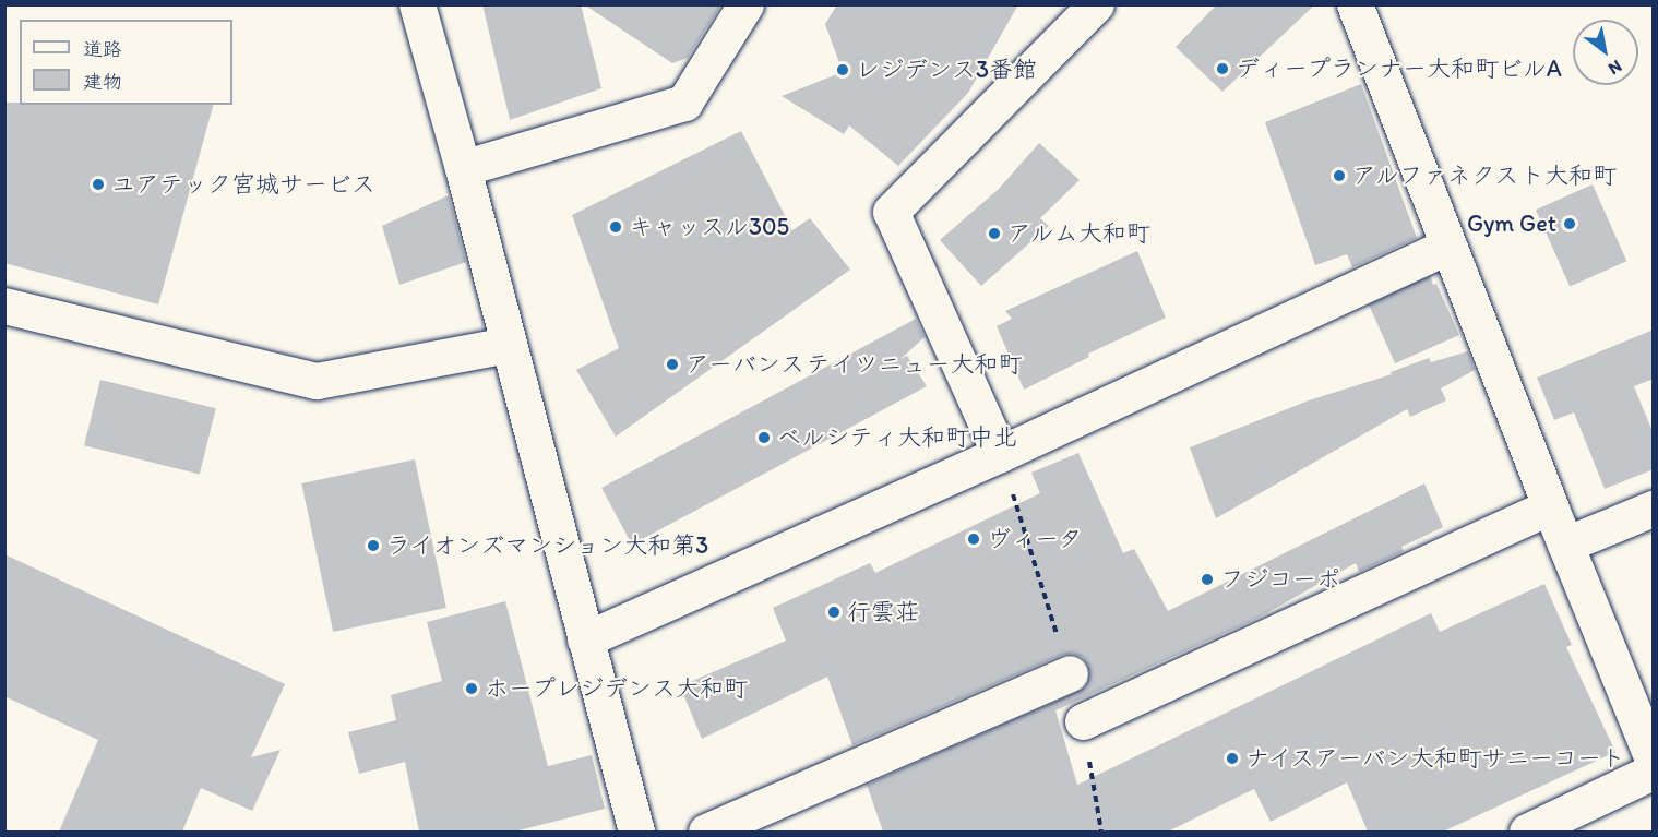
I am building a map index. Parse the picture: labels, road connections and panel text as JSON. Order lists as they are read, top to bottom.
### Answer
{
  "places": [
    "ディープランナー大和町ビルA",
    "レジデンス3番館",
    "アルファネクスト大和町",
    "ユアテック宮城サービス",
    "Gym Get",
    "キャッスル305",
    "アルム大和町",
    "アーバンステイツニュー大和町",
    "ベルシティ大和町中北",
    "ヴィータ",
    "ライオンズマンション大和第3",
    "フジコーポ",
    "行雲荘",
    "ホープレジデンス大和町",
    "ナイスアーバン大和町サニーコート"
  ],
  "legend": ["道路", "建物"],
  "north": "bottom right"
}
